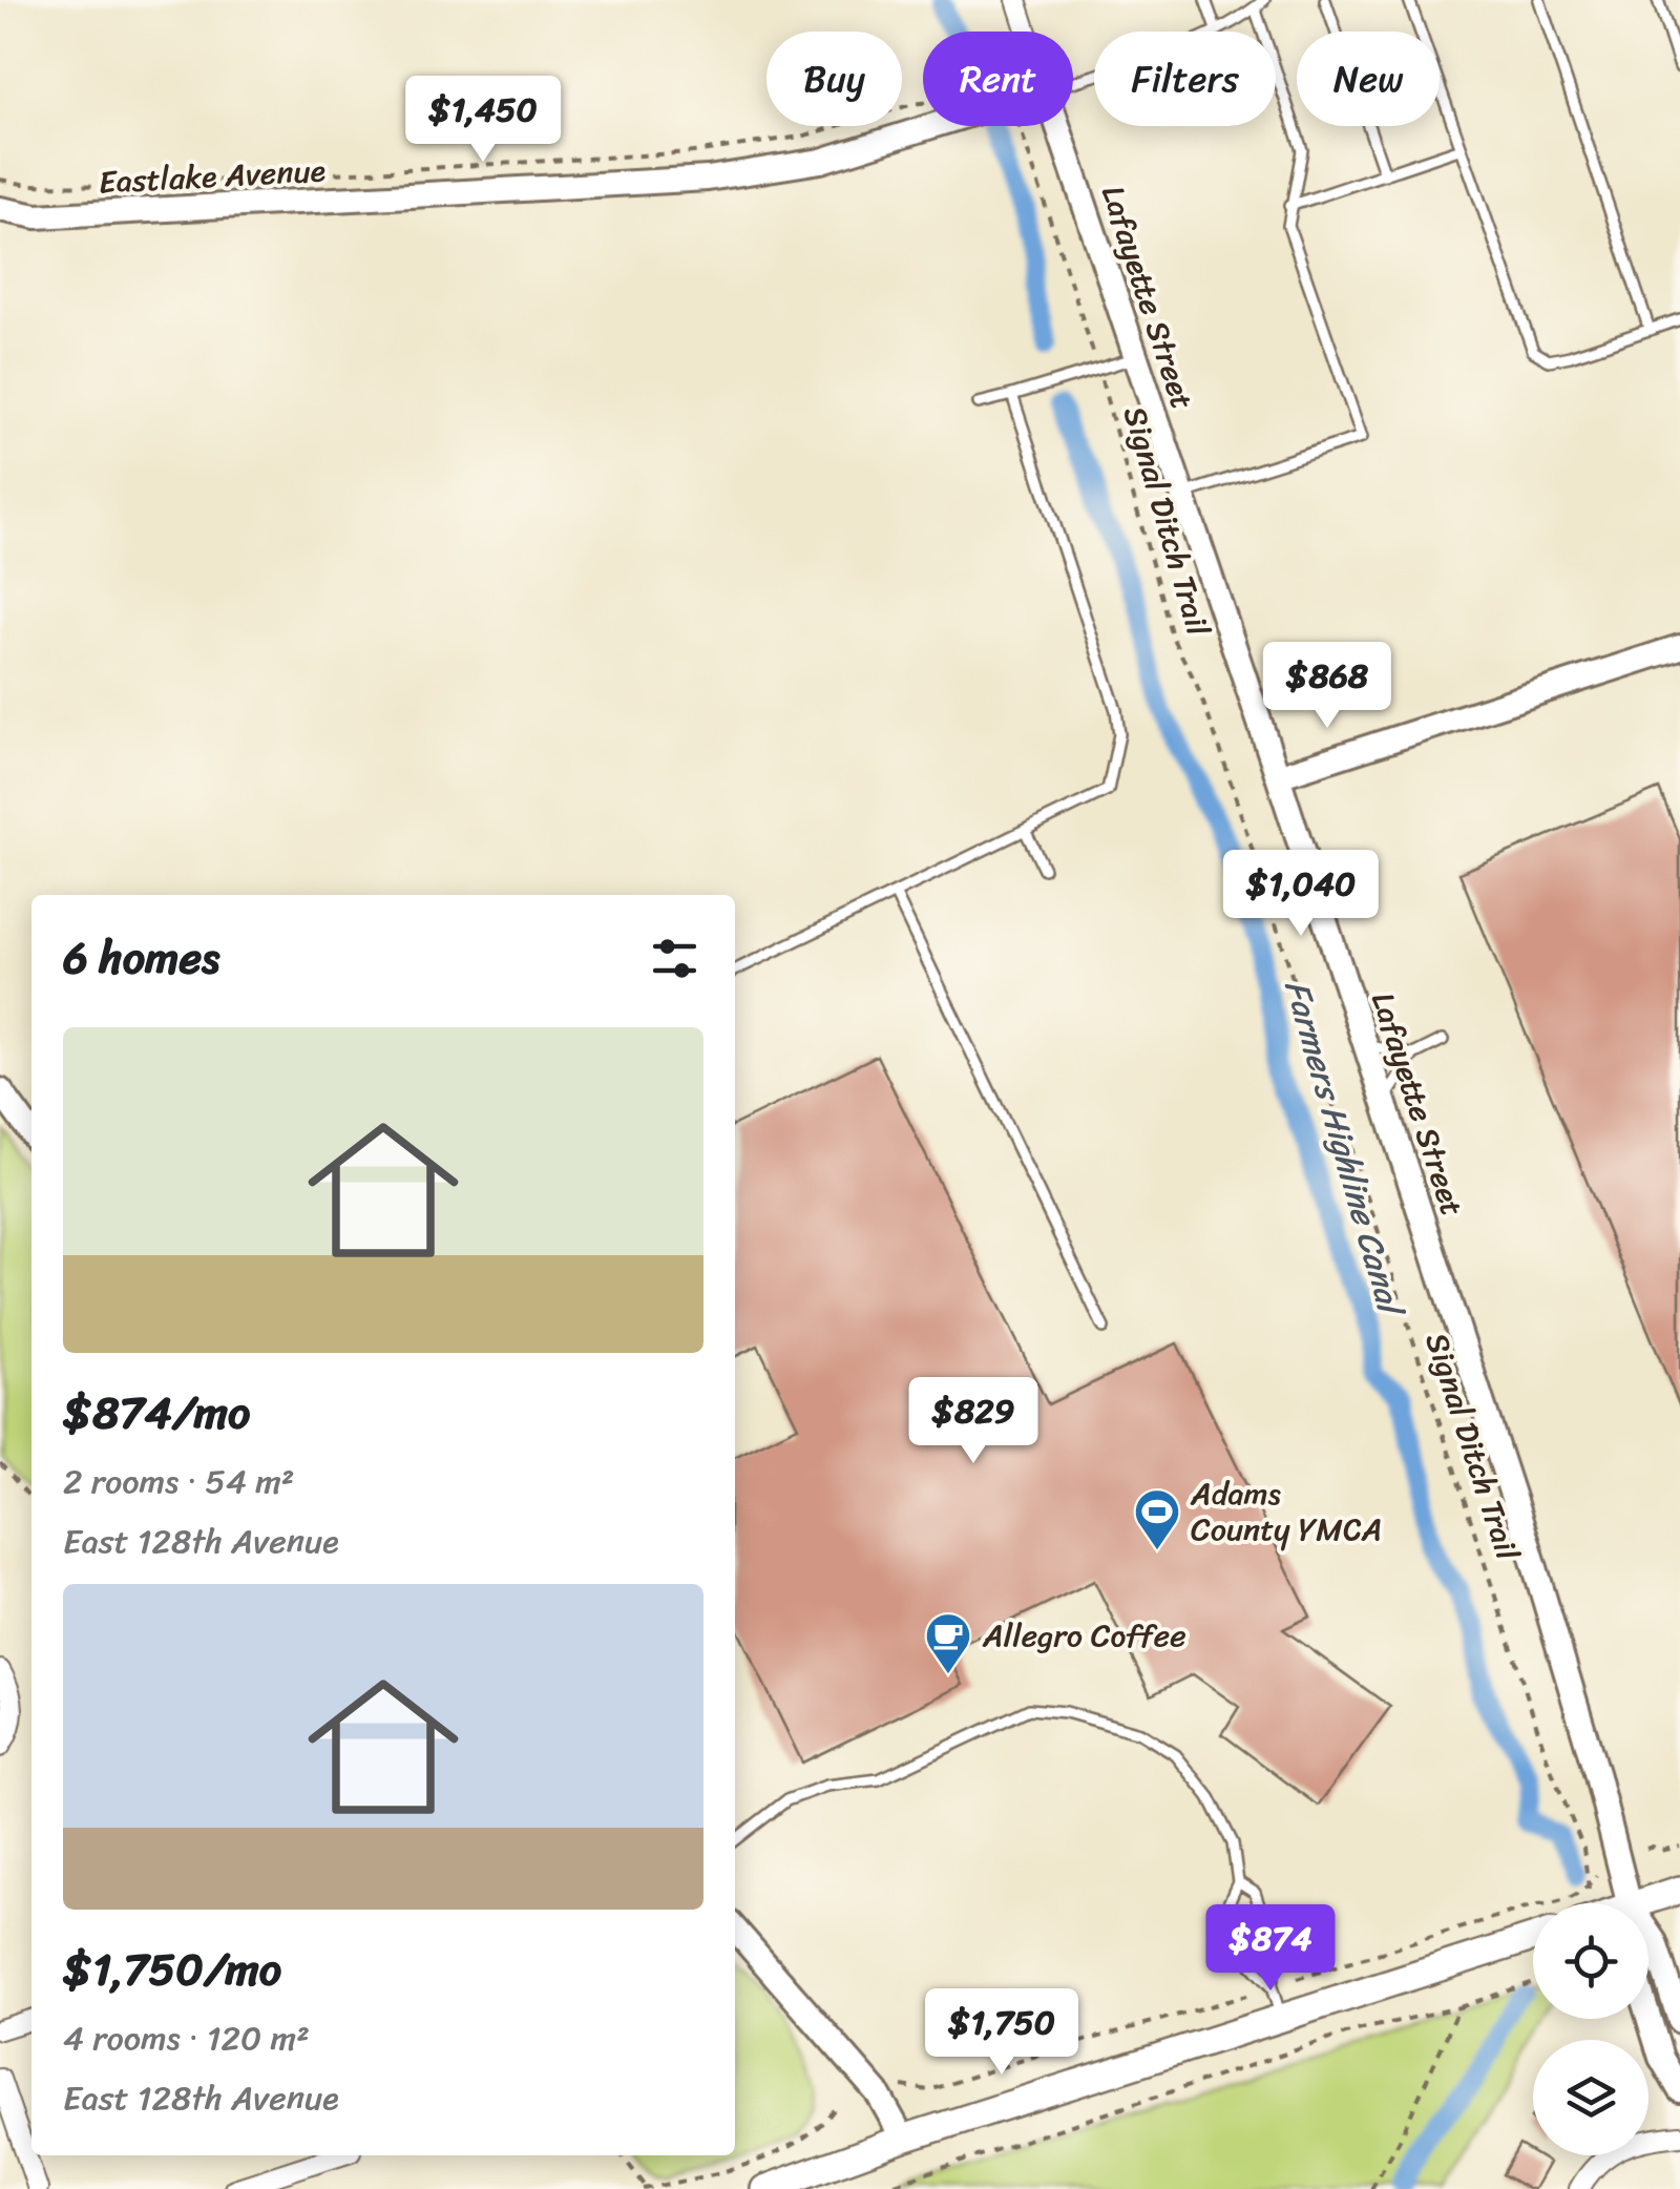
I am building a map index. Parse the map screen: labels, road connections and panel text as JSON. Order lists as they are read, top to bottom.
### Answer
{
  "streets": {
    "street": ["Eastlake Avenue", "Lafayette Street"],
    "path": ["Signal Ditch Trail"]
  },
  "water": ["Farmers Highline Canal"],
  "places": {
    "sports": ["Adams County YMCA"],
    "cafe": ["Allegro Coffee"]
  },
  "page": {
    "chip": [
      "Buy",
      "Rent",
      "Filters",
      "New"
    ],
    "price": [
      "$1,450",
      "$868",
      "$1,040",
      "$829",
      "$874",
      "$1,750"
    ],
    "heading": "6 homes",
    "list": [
      {
        "name": "$874/mo",
        "note": "2 rooms · 54 m² · East 128th Avenue"
      },
      {
        "name": "$1,750/mo",
        "note": "4 rooms · 120 m² · East 128th Avenue"
      }
    ]
  }
}
